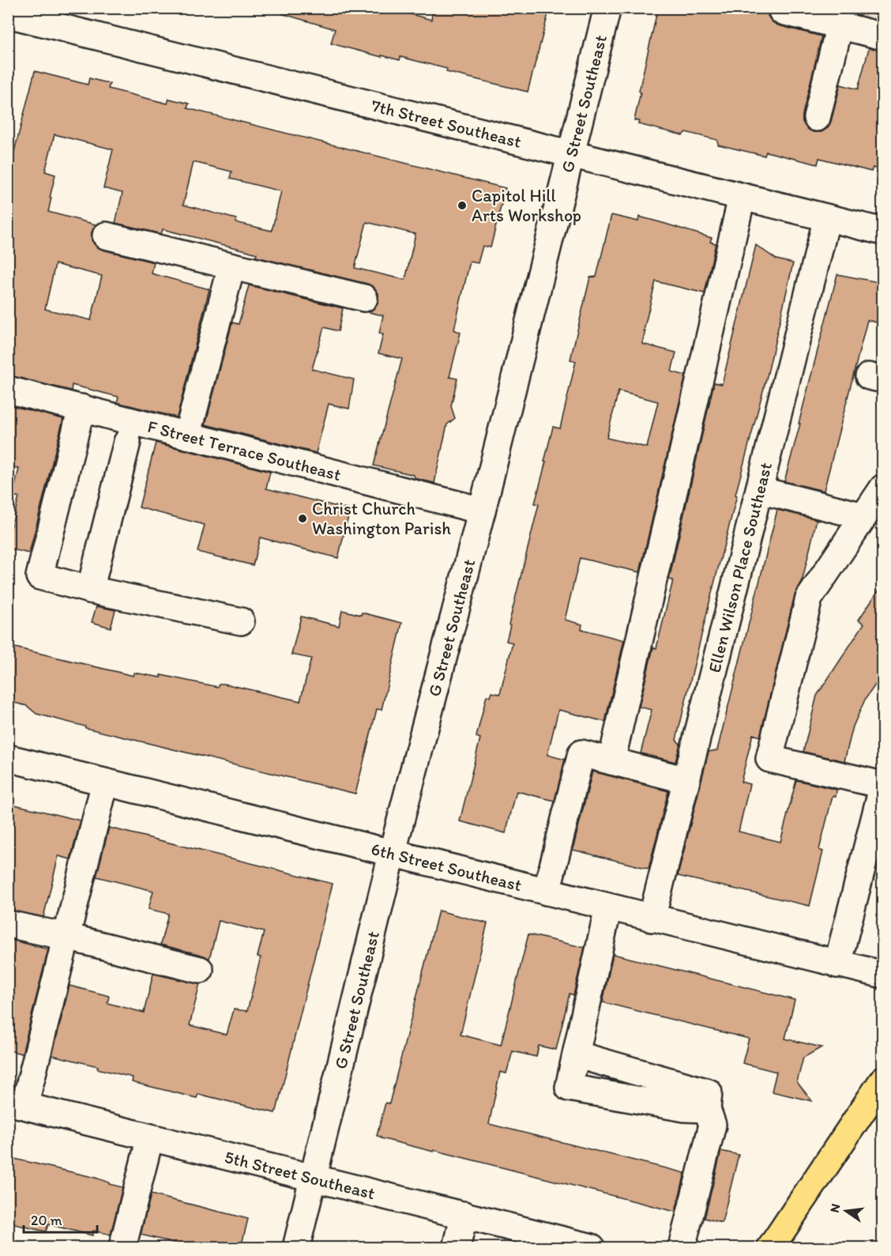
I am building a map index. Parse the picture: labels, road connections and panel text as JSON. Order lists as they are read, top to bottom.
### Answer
{
  "streets": {
    "street": [
      "G Street Southeast",
      "7th Street Southeast",
      "F Street Terrace Southeast",
      "Ellen Wilson Place Southeast",
      "6th Street Southeast",
      "5th Street Southeast"
    ]
  },
  "crossings": [
    ["G Street Southeast", "7th Street Southeast"],
    ["G Street Southeast", "F Street Terrace Southeast"],
    ["G Street Southeast", "6th Street Southeast"],
    ["G Street Southeast", "5th Street Southeast"],
    ["7th Street Southeast", "Ellen Wilson Place Southeast"],
    ["Ellen Wilson Place Southeast", "6th Street Southeast"]
  ],
  "places": ["Capitol Hill Arts Workshop", "Christ Church Washington Parish"],
  "scale_bar": "20 m",
  "north": "left"
}
